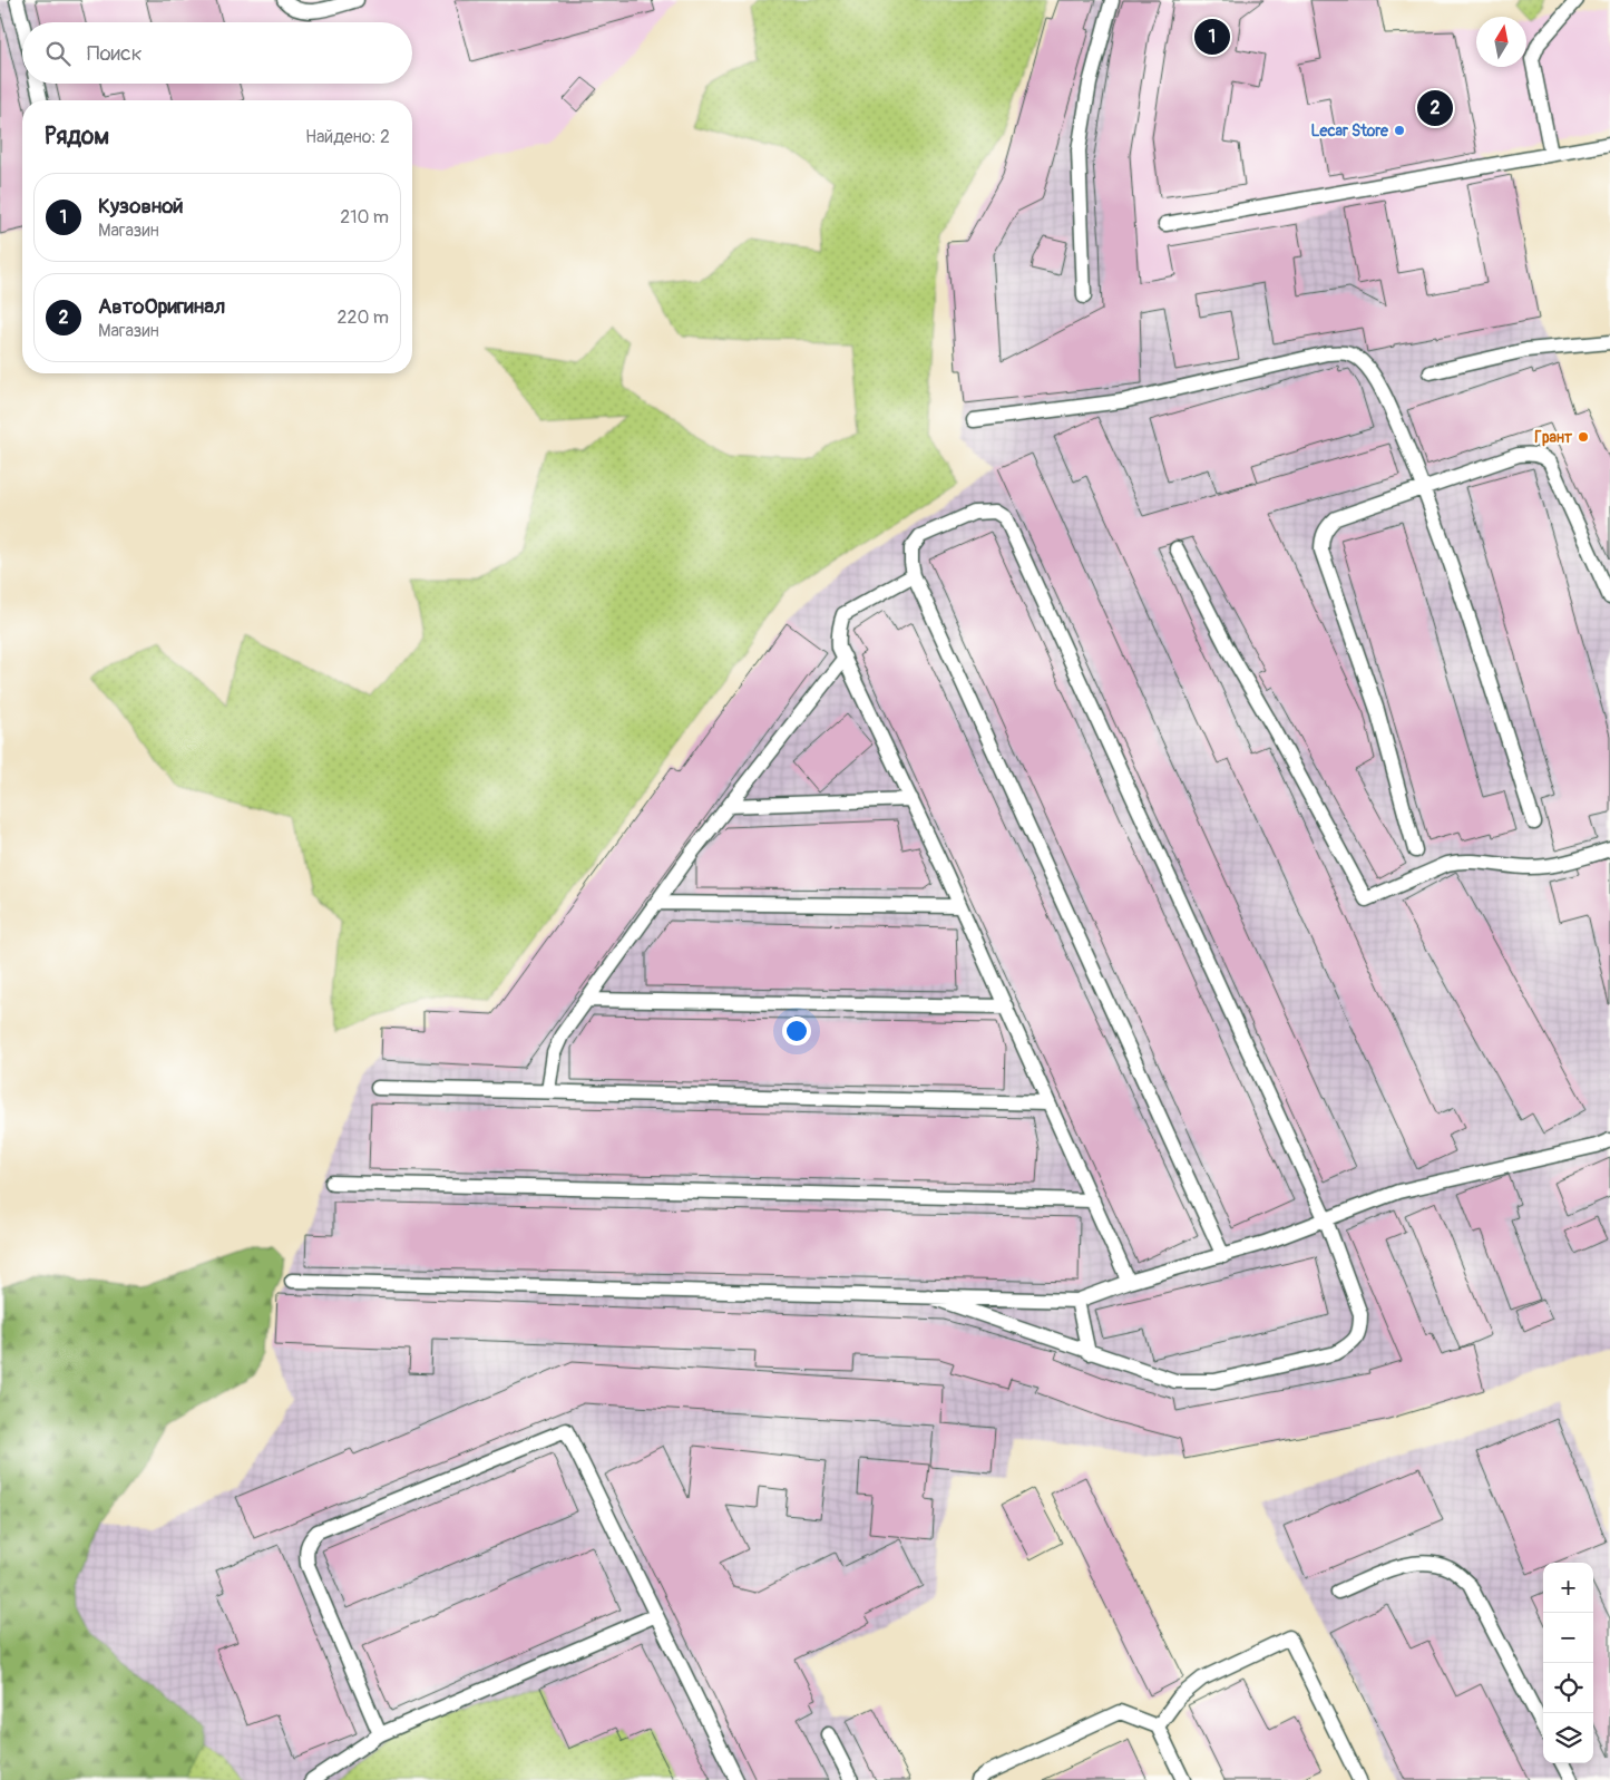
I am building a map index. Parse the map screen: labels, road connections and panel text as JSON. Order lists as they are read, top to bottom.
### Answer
{
  "places": ["Lecar Store", "Грант"],
  "north": "top",
  "page": {
    "pins": ["1", "2"],
    "search": "Поиск",
    "heading": ["Рядом", "Найдено: 2"],
    "list": [
      {
        "mark": "1",
        "name": "Кузовной",
        "note": "Магазин",
        "value": "210 m"
      },
      {
        "mark": "2",
        "name": "АвтоОригинал",
        "note": "Магазин",
        "value": "220 m"
      }
    ],
    "map_buttons": ["+", "−"]
  }
}
